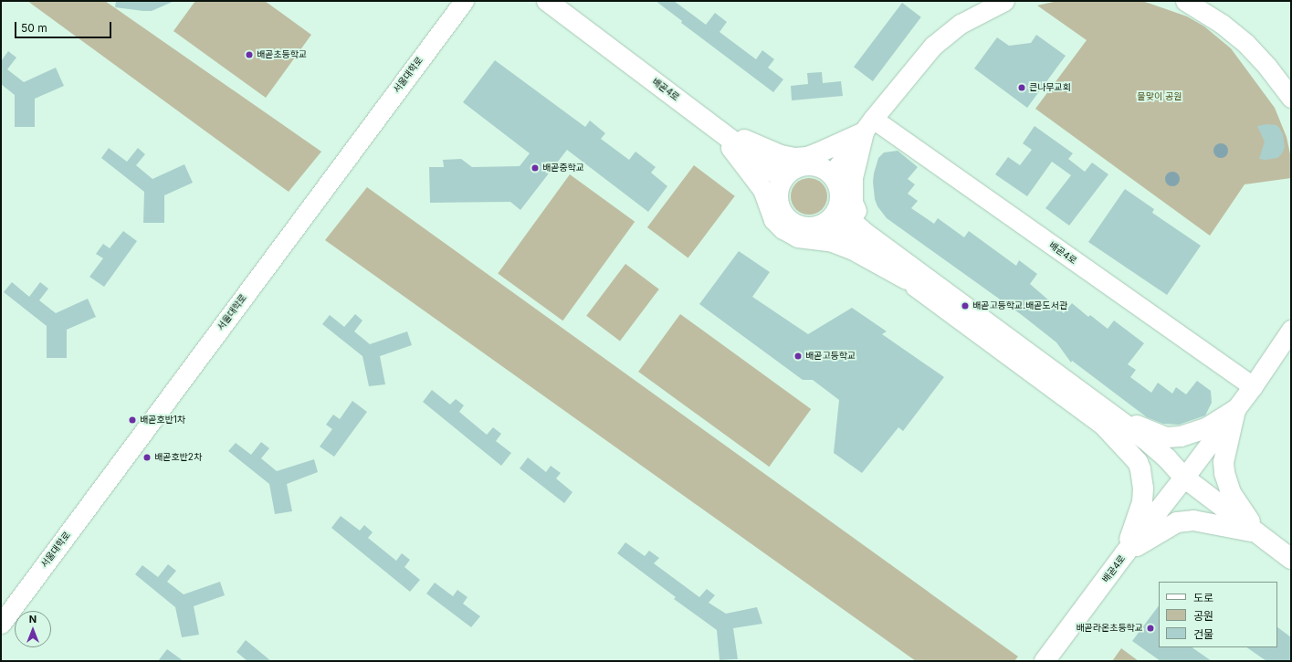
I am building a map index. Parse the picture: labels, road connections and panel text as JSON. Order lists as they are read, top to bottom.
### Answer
{
  "streets": {
    "main road": ["배곧4로"],
    "street": ["서울대학로"]
  },
  "parks": ["물맞이 공원"],
  "places": [
    "배곧초등학교",
    "큰나무교회",
    "배곧중학교",
    "배곧고등학교.배곧도서관",
    "배곧고등학교",
    "배곧호반1차",
    "배곧호반2차",
    "배곧라온초등학교"
  ],
  "legend": ["도로", "공원", "건물"],
  "scale_bar": "50 m",
  "north": "top"
}
